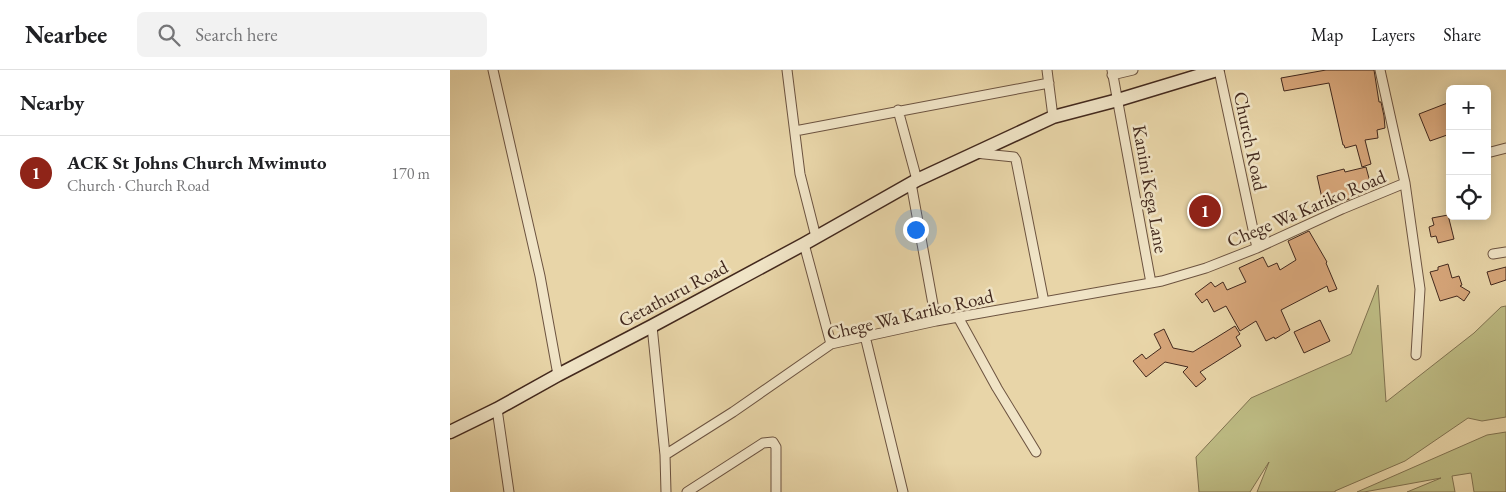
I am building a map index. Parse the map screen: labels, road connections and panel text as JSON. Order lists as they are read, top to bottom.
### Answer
{
  "streets": {
    "main road": ["Getathuru Road"],
    "street": ["Church Road", "Kanini Kega Lane", "Chege Wa Kariko Road"]
  },
  "crossings": [
    ["Church Road", "Chege Wa Kariko Road"],
    ["Church Road", "Getathuru Road"],
    ["Kanini Kega Lane", "Chege Wa Kariko Road"],
    ["Kanini Kega Lane", "Getathuru Road"]
  ],
  "page": {
    "header": "Nearbee",
    "search": "Search here",
    "nav": ["Map", "Layers", "Share"],
    "heading": "Nearby",
    "map_buttons": ["+", "−"],
    "list": [
      {
        "mark": "1",
        "name": "ACK St Johns Church Mwimuto",
        "note": "Church · Church Road",
        "value": "170 m"
      }
    ],
    "pins": "1"
  }
}
